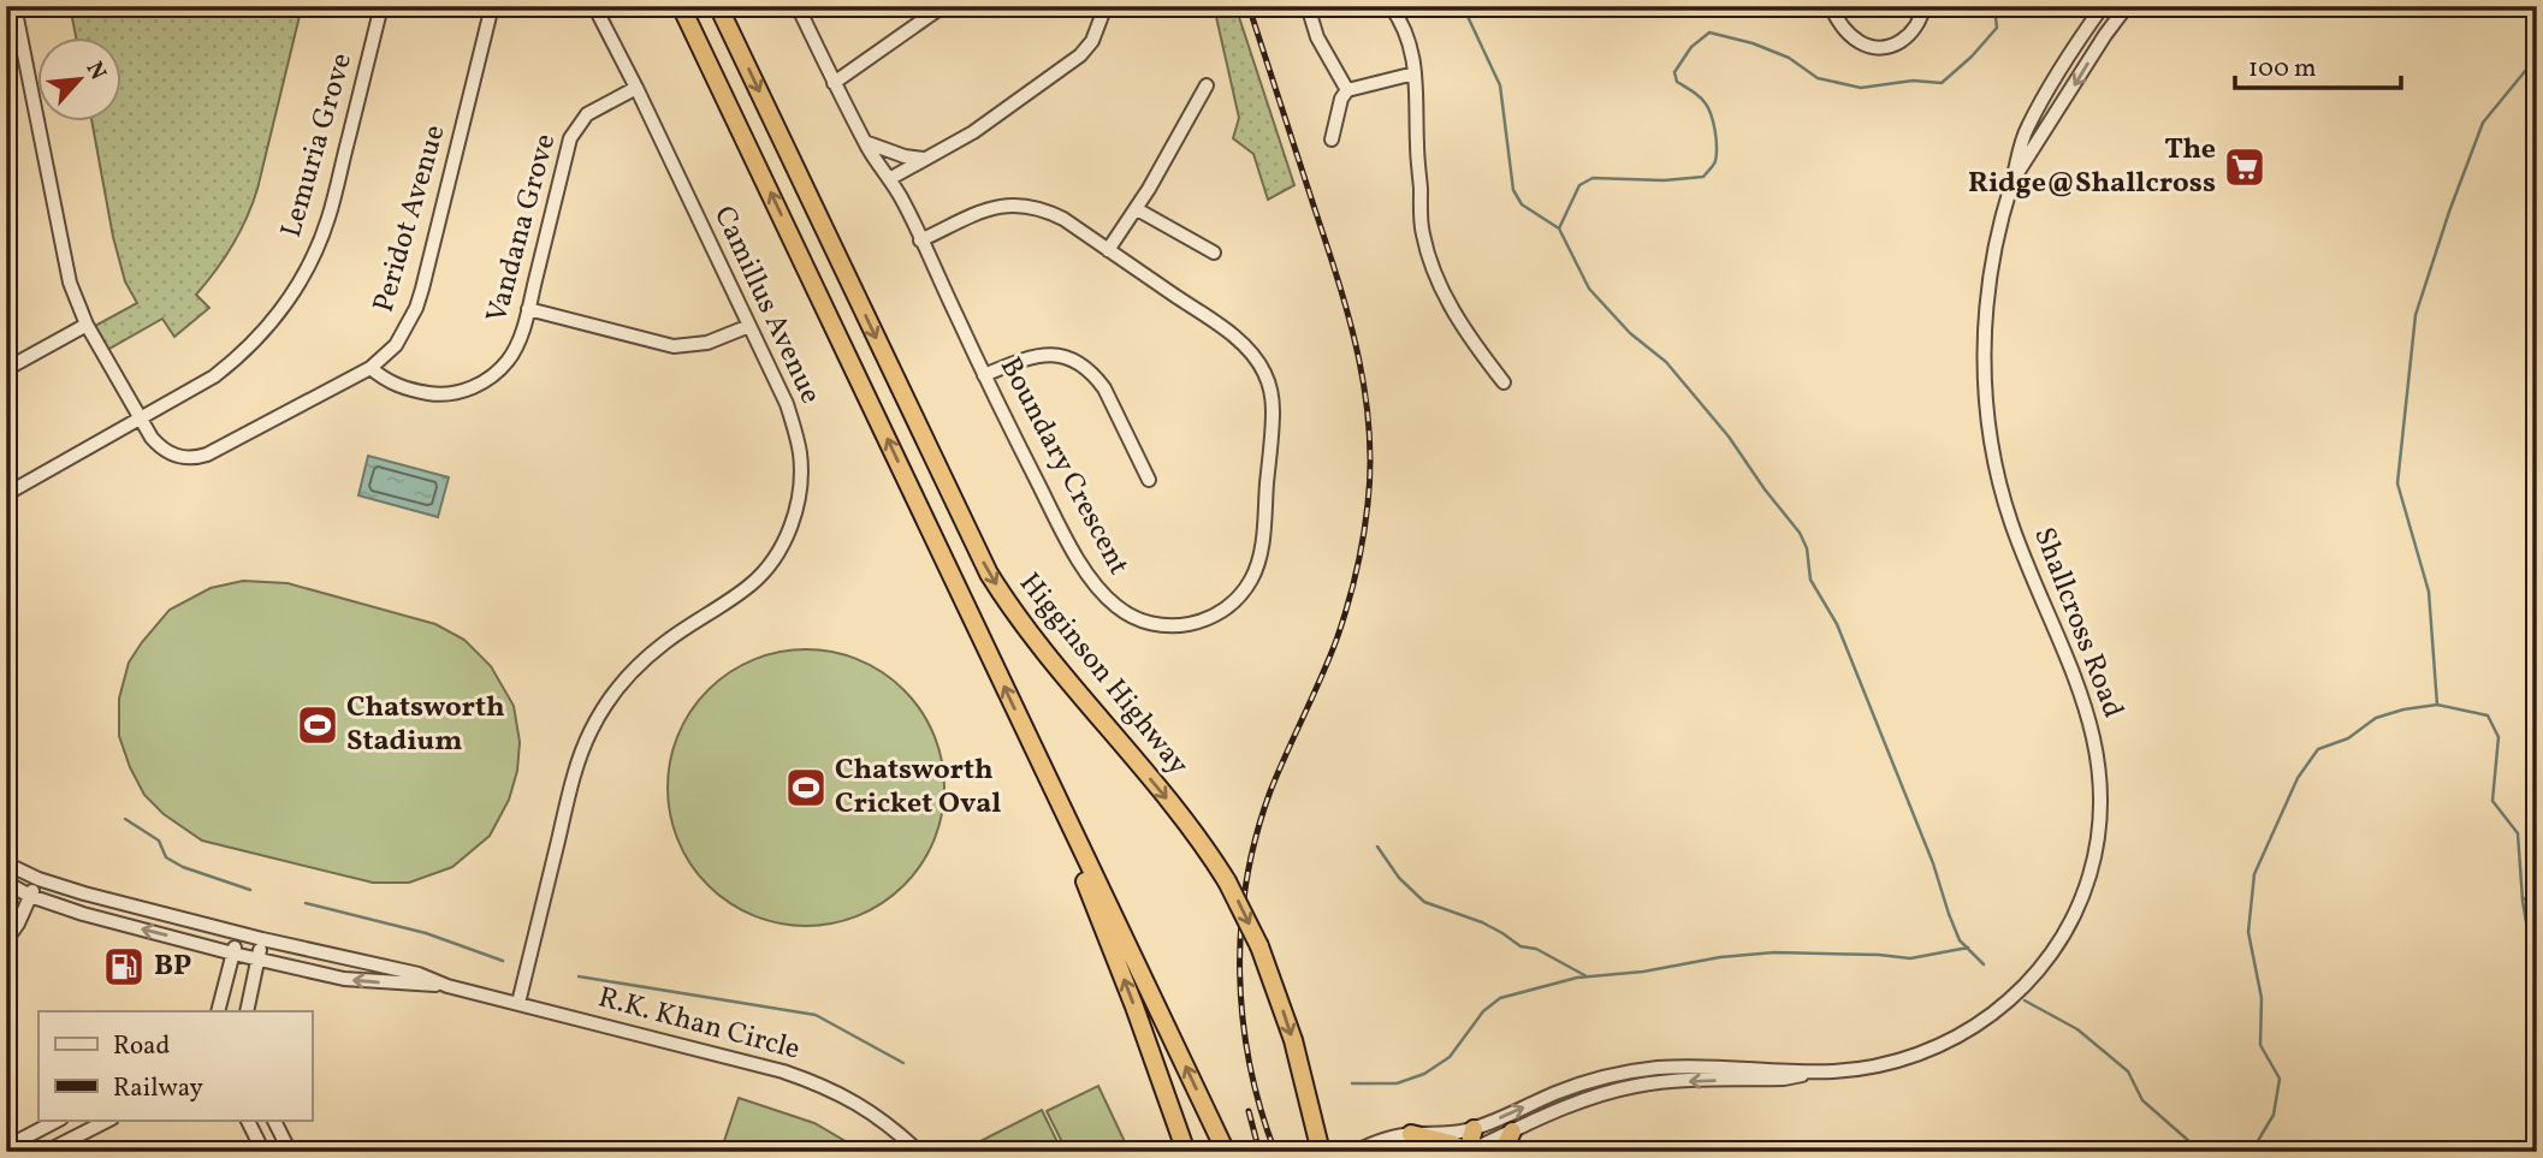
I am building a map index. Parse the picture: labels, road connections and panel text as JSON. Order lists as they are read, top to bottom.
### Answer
{
  "streets": {
    "highway": ["Higginson Highway"],
    "street": [
      "Lemuria Grove",
      "Peridot Avenue",
      "Vandana Grove",
      "Camillus Avenue",
      "Boundary Crescent",
      "Shallcross Road",
      "R.K. Khan Circle"
    ]
  },
  "crossings": [
    ["Lemuria Grove", "Peridot Avenue"],
    ["Peridot Avenue", "Vandana Grove"],
    ["Vandana Grove", "Camillus Avenue"],
    ["Camillus Avenue", "R.K. Khan Circle"]
  ],
  "places": {
    "supermarket": ["The Ridge@Shallcross"],
    "sports": ["Chatsworth Stadium", "Chatsworth Cricket Oval"],
    "fuel station": ["BP"]
  },
  "legend": ["Road", "Railway"],
  "scale_bar": "100 m",
  "north": "top right"
}
